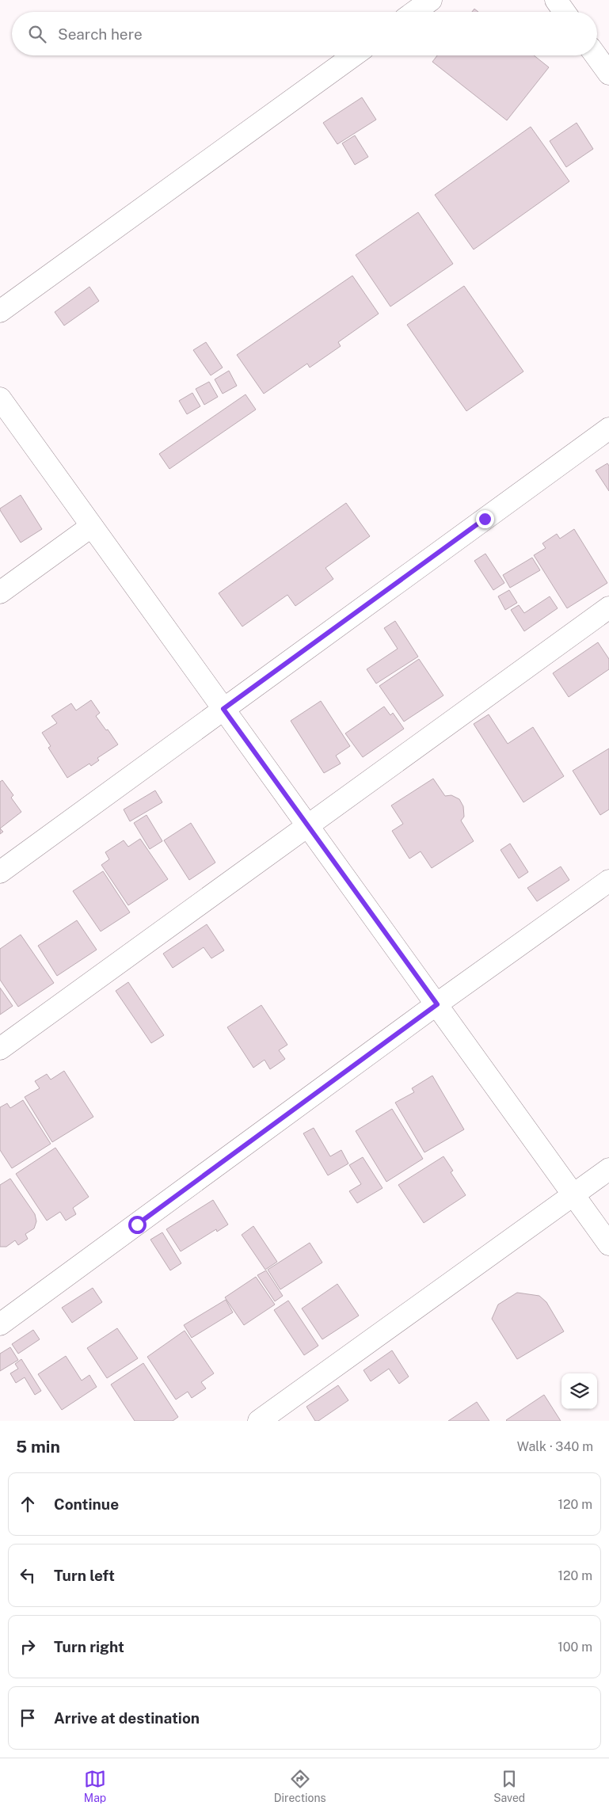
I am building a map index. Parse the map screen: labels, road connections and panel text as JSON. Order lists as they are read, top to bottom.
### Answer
{
  "page": {
    "search": "Search here",
    "heading": ["5 min", "Walk · 340 m"],
    "list": [
      ["Continue", "120 m"],
      ["Turn left", "120 m"],
      ["Turn right", "100 m"],
      "Arrive at destination"
    ],
    "nav": ["Map", "Directions", "Saved"]
  }
}
